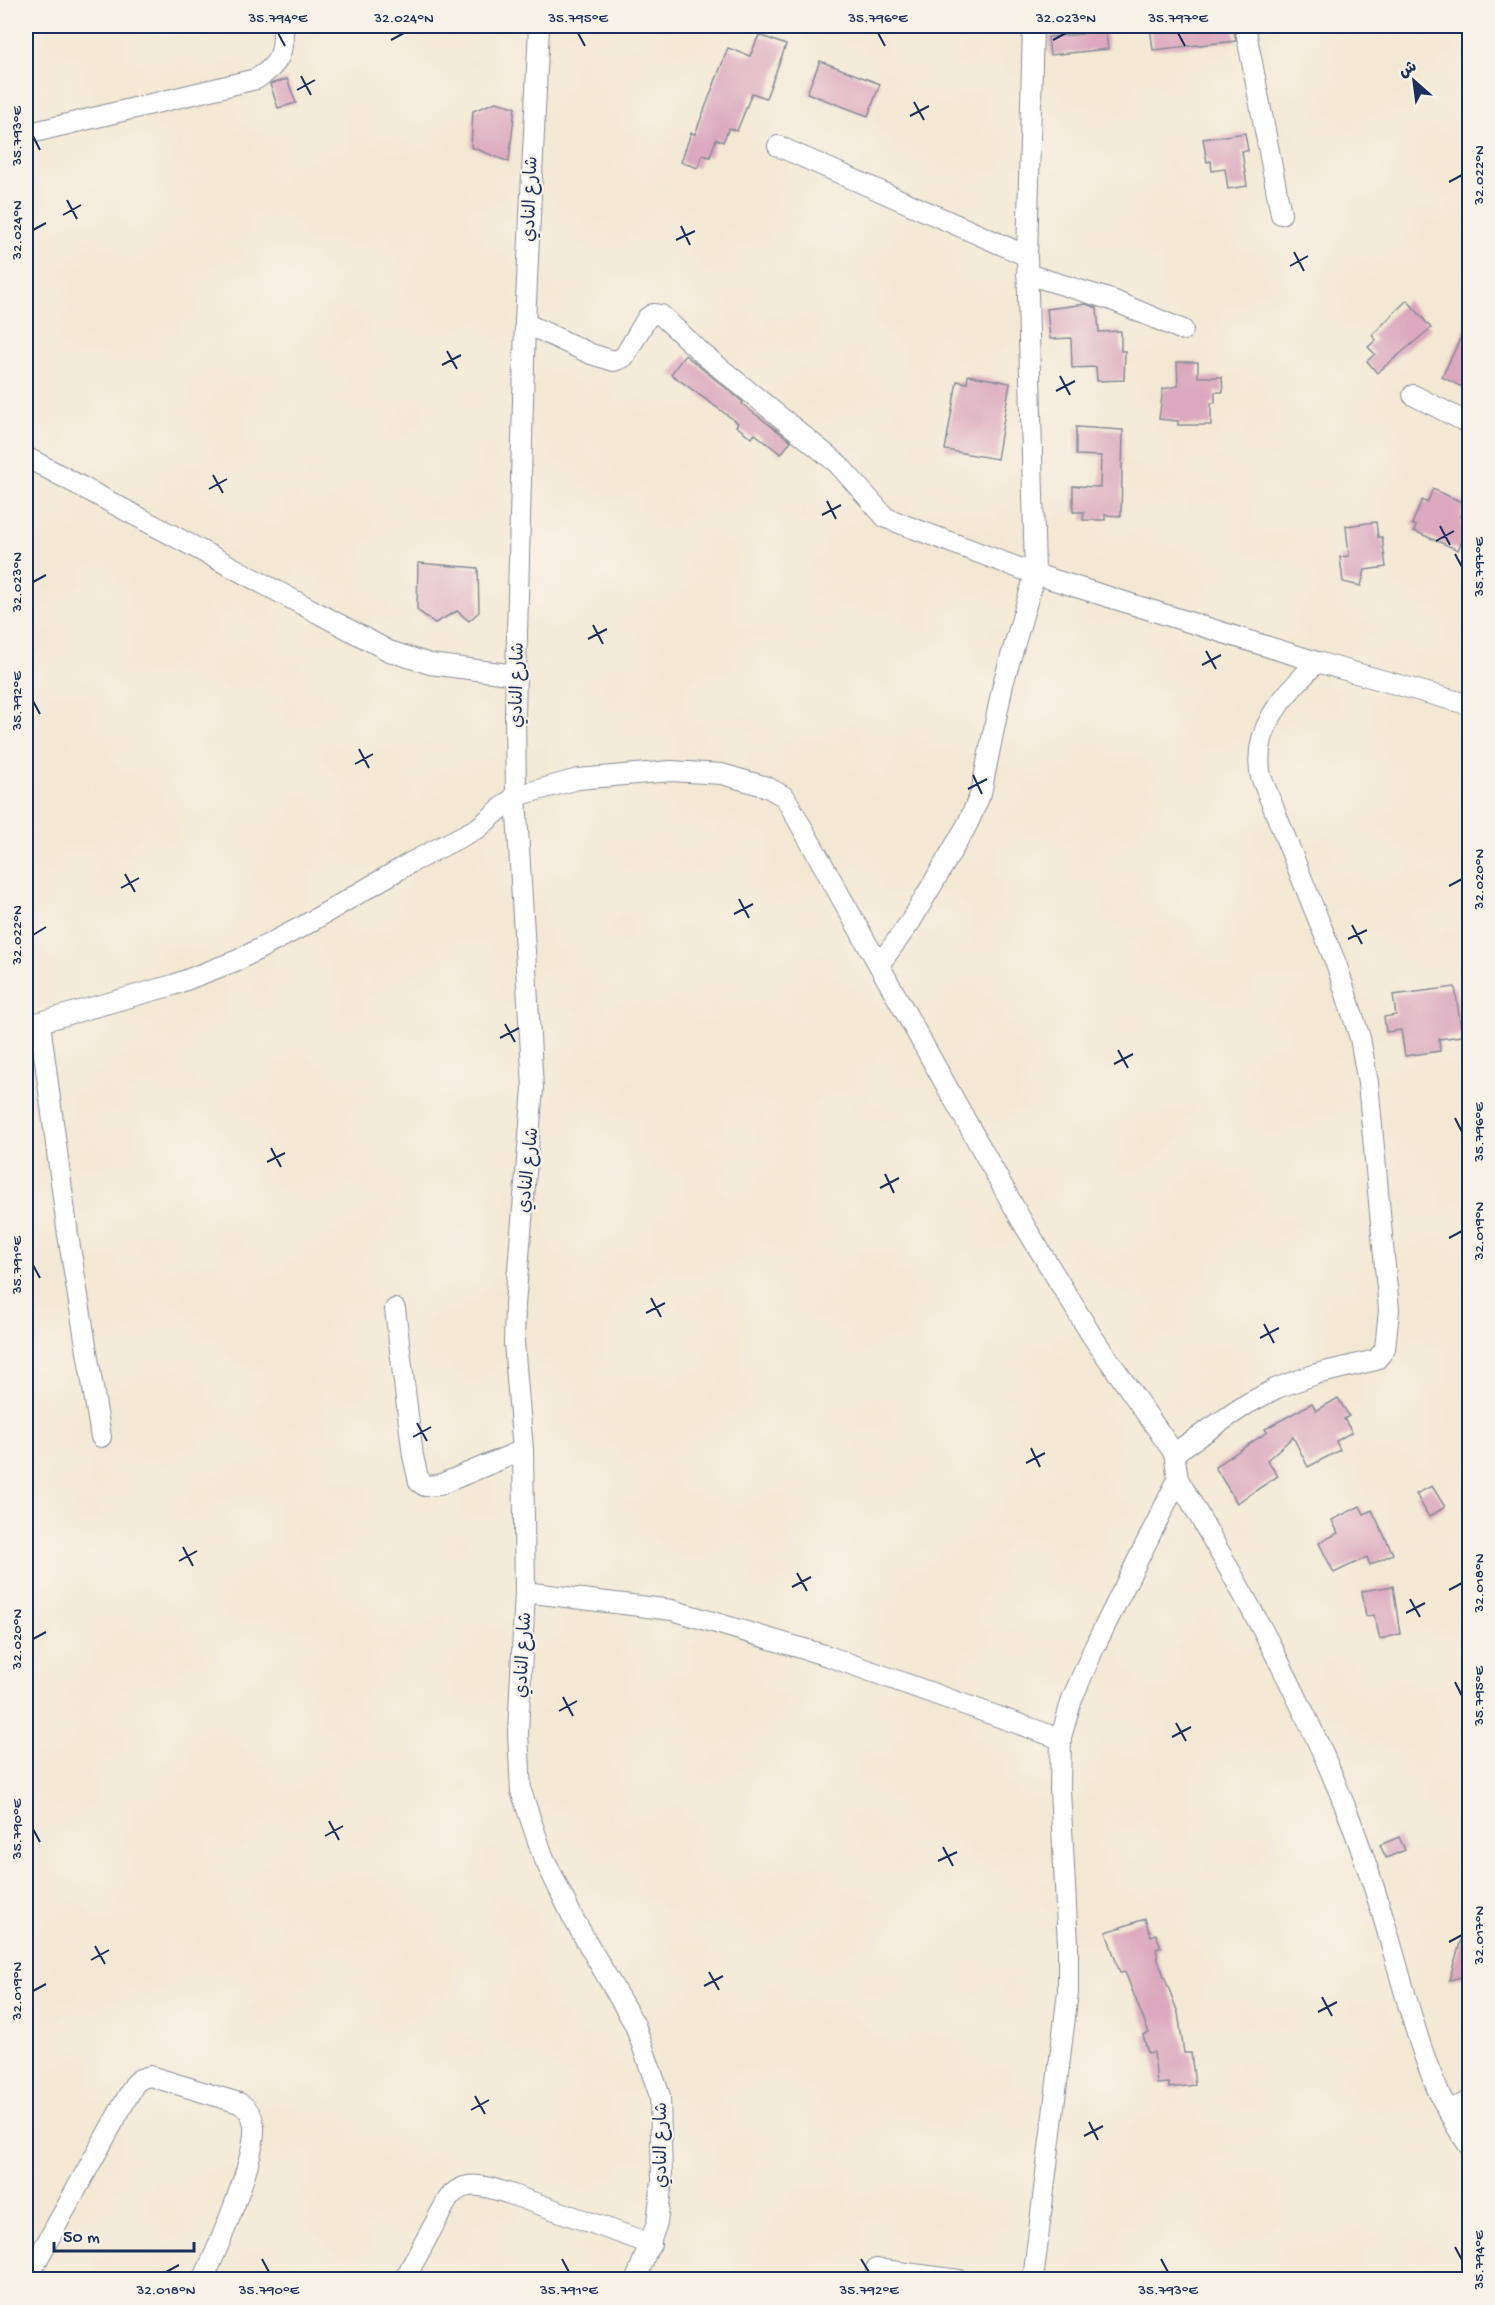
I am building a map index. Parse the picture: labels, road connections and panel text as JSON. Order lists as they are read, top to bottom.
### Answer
{
  "streets": {
    "street": ["شارع النادي"]
  },
  "scale_bar": "50 m",
  "north": "top left",
  "coordinates": [
    "35.794°E",
    "32.024°N",
    "35.795°E",
    "35.796°E",
    "32.023°N",
    "35.797°E",
    "35.793°E",
    "32.022°N",
    "35.792°E",
    "32.020°N",
    "32.019°N",
    "35.791°E",
    "32.018°N",
    "35.790°E",
    "32.017°N"
  ]
}
